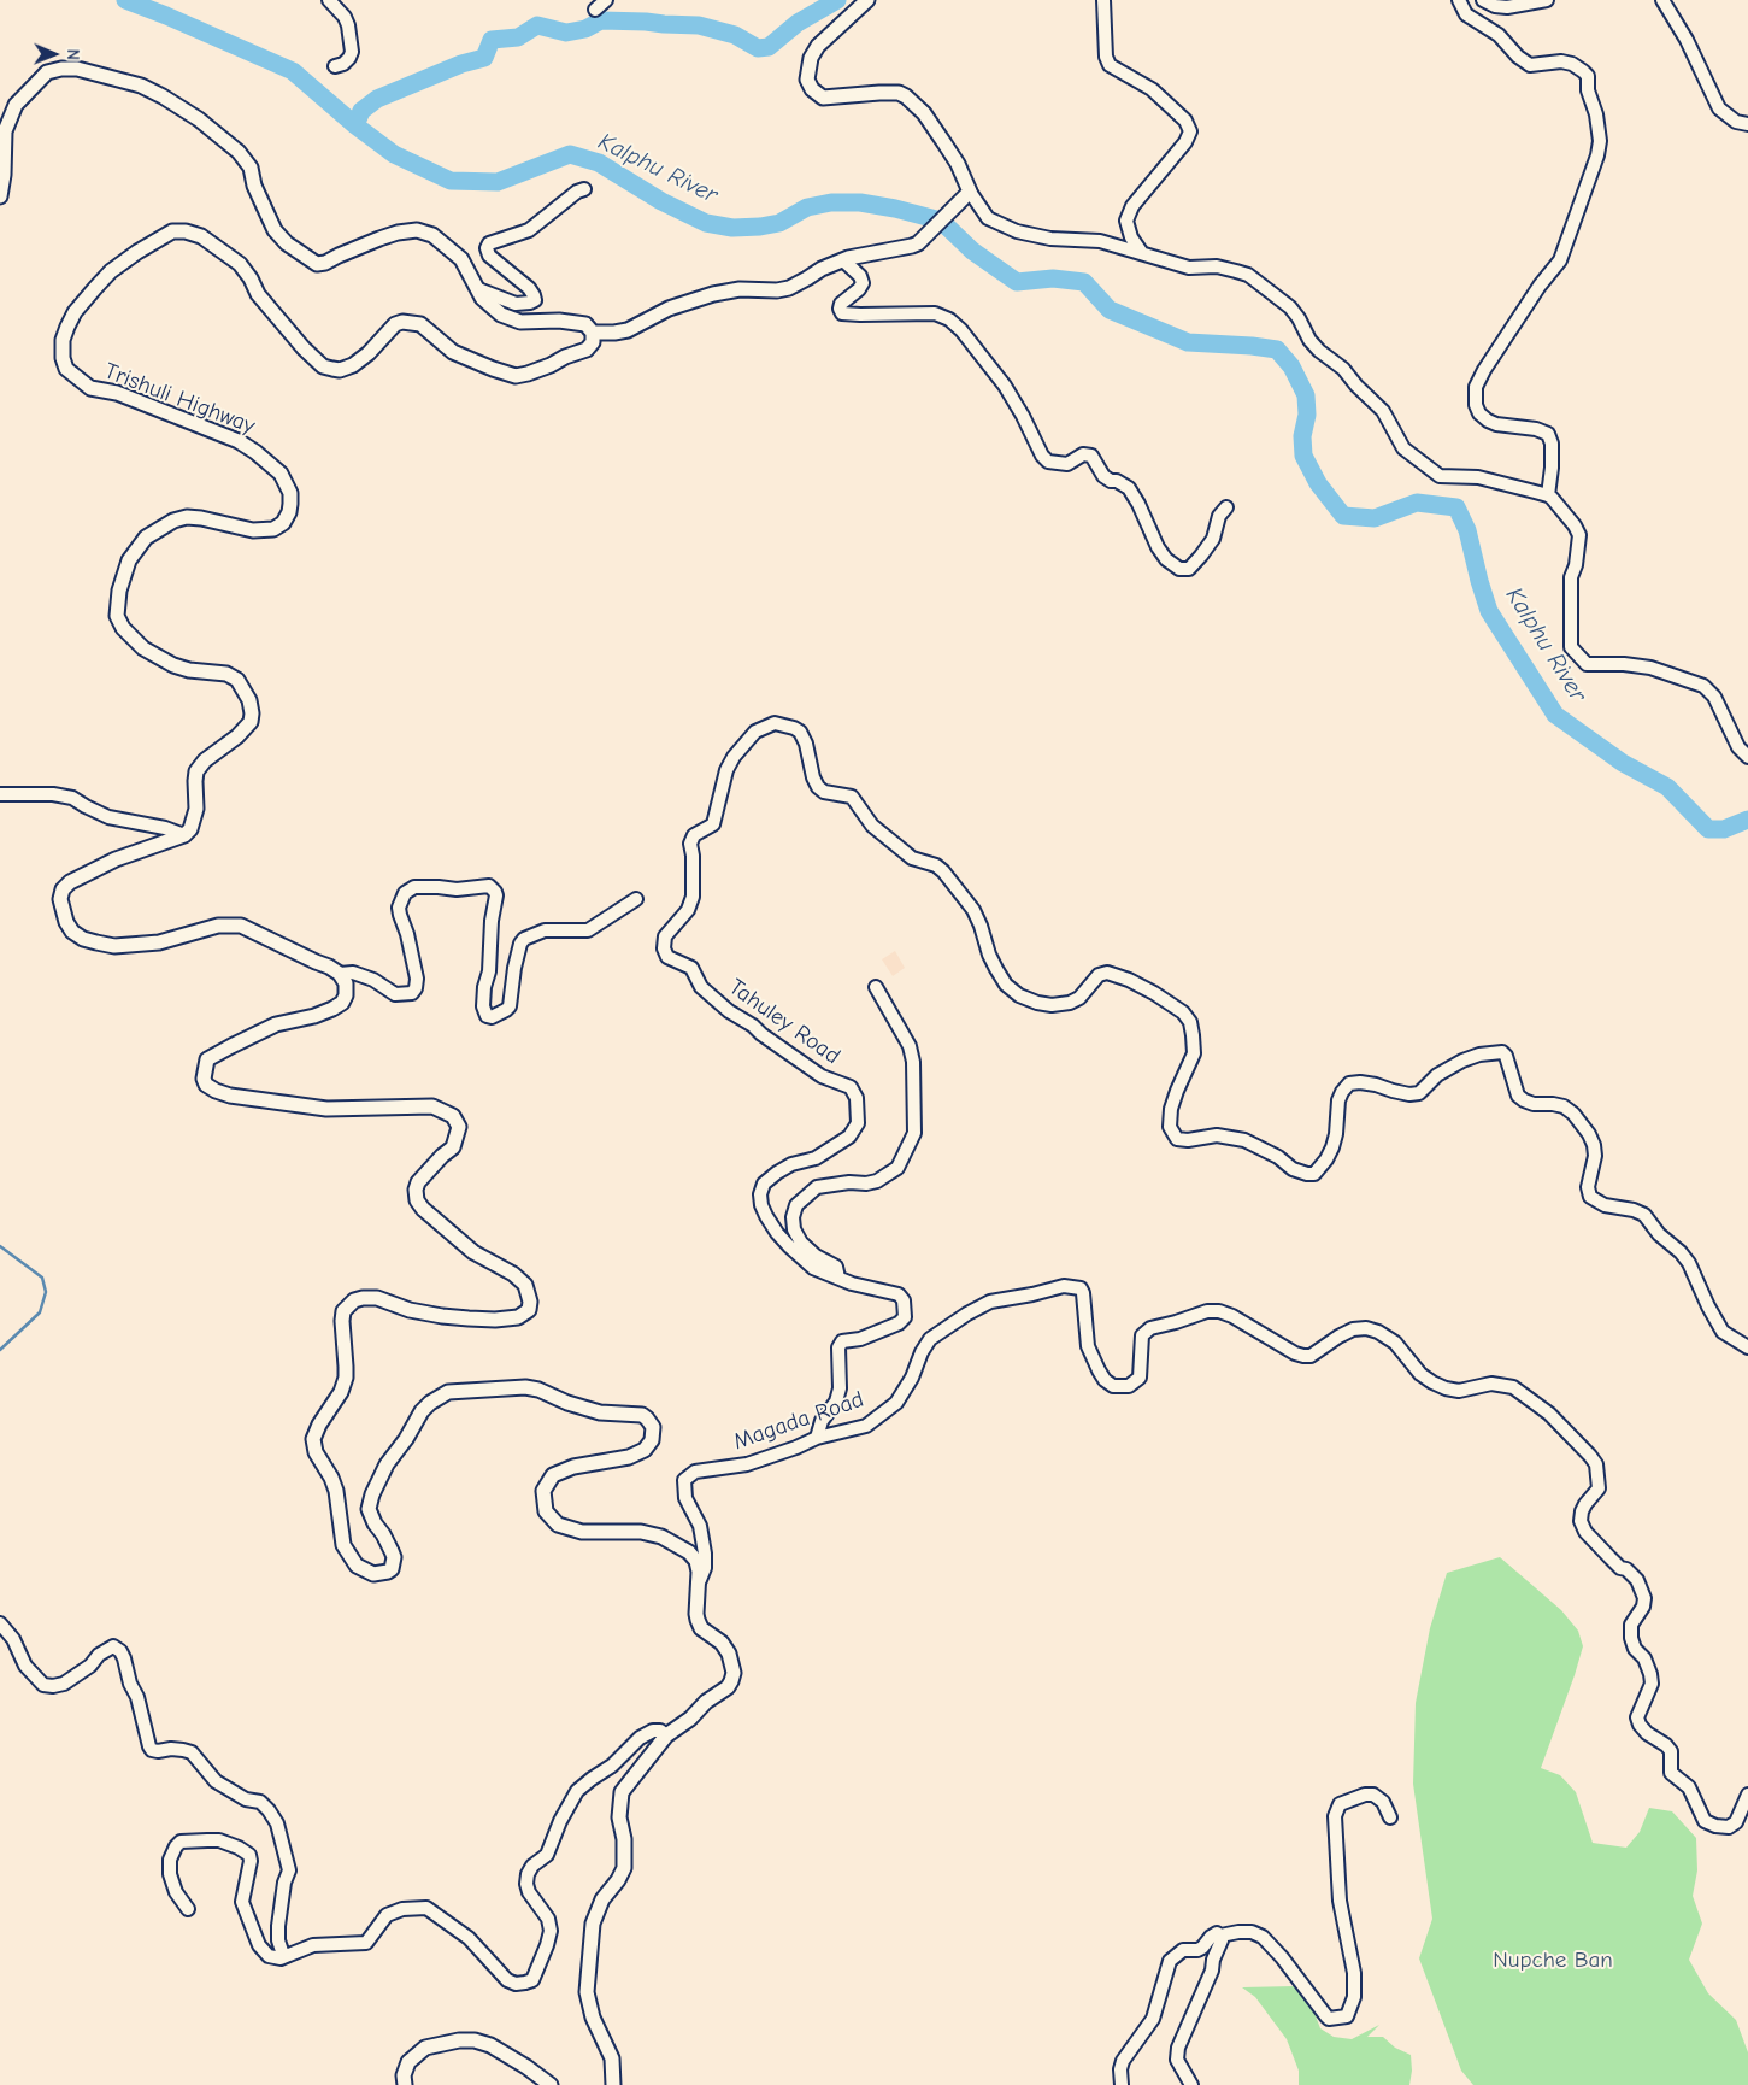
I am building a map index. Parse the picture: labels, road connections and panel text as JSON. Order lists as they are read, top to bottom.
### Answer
{
  "streets": {
    "street": ["Trishuli Highway", "Tahuley Road", "Magada Road"]
  },
  "crossings": [
    ["Tahuley Road", "Magada Road"]
  ],
  "water": ["Kalphu River"],
  "parks": ["Nupche Ban"],
  "north": "right"
}
